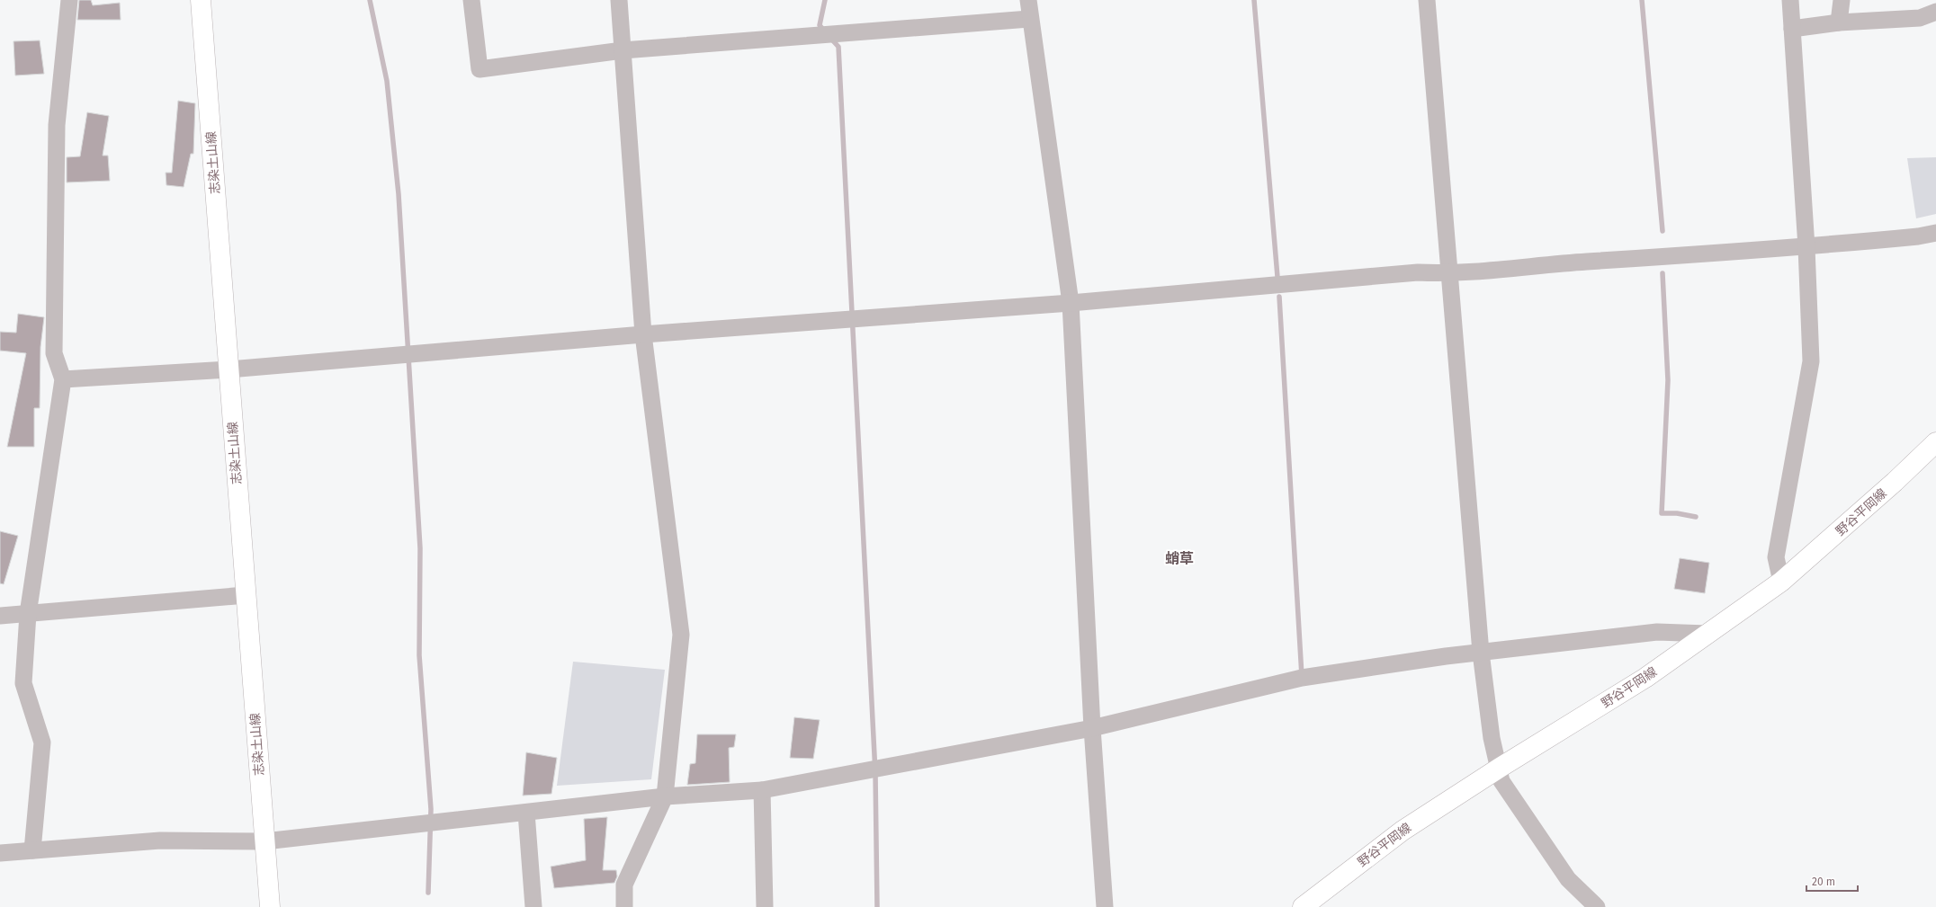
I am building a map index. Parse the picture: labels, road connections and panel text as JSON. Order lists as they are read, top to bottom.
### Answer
{
  "streets": {
    "main road": ["志染土山線", "野谷平岡線"]
  },
  "districts": ["蛸草"],
  "scale_bar": "20 m"
}
